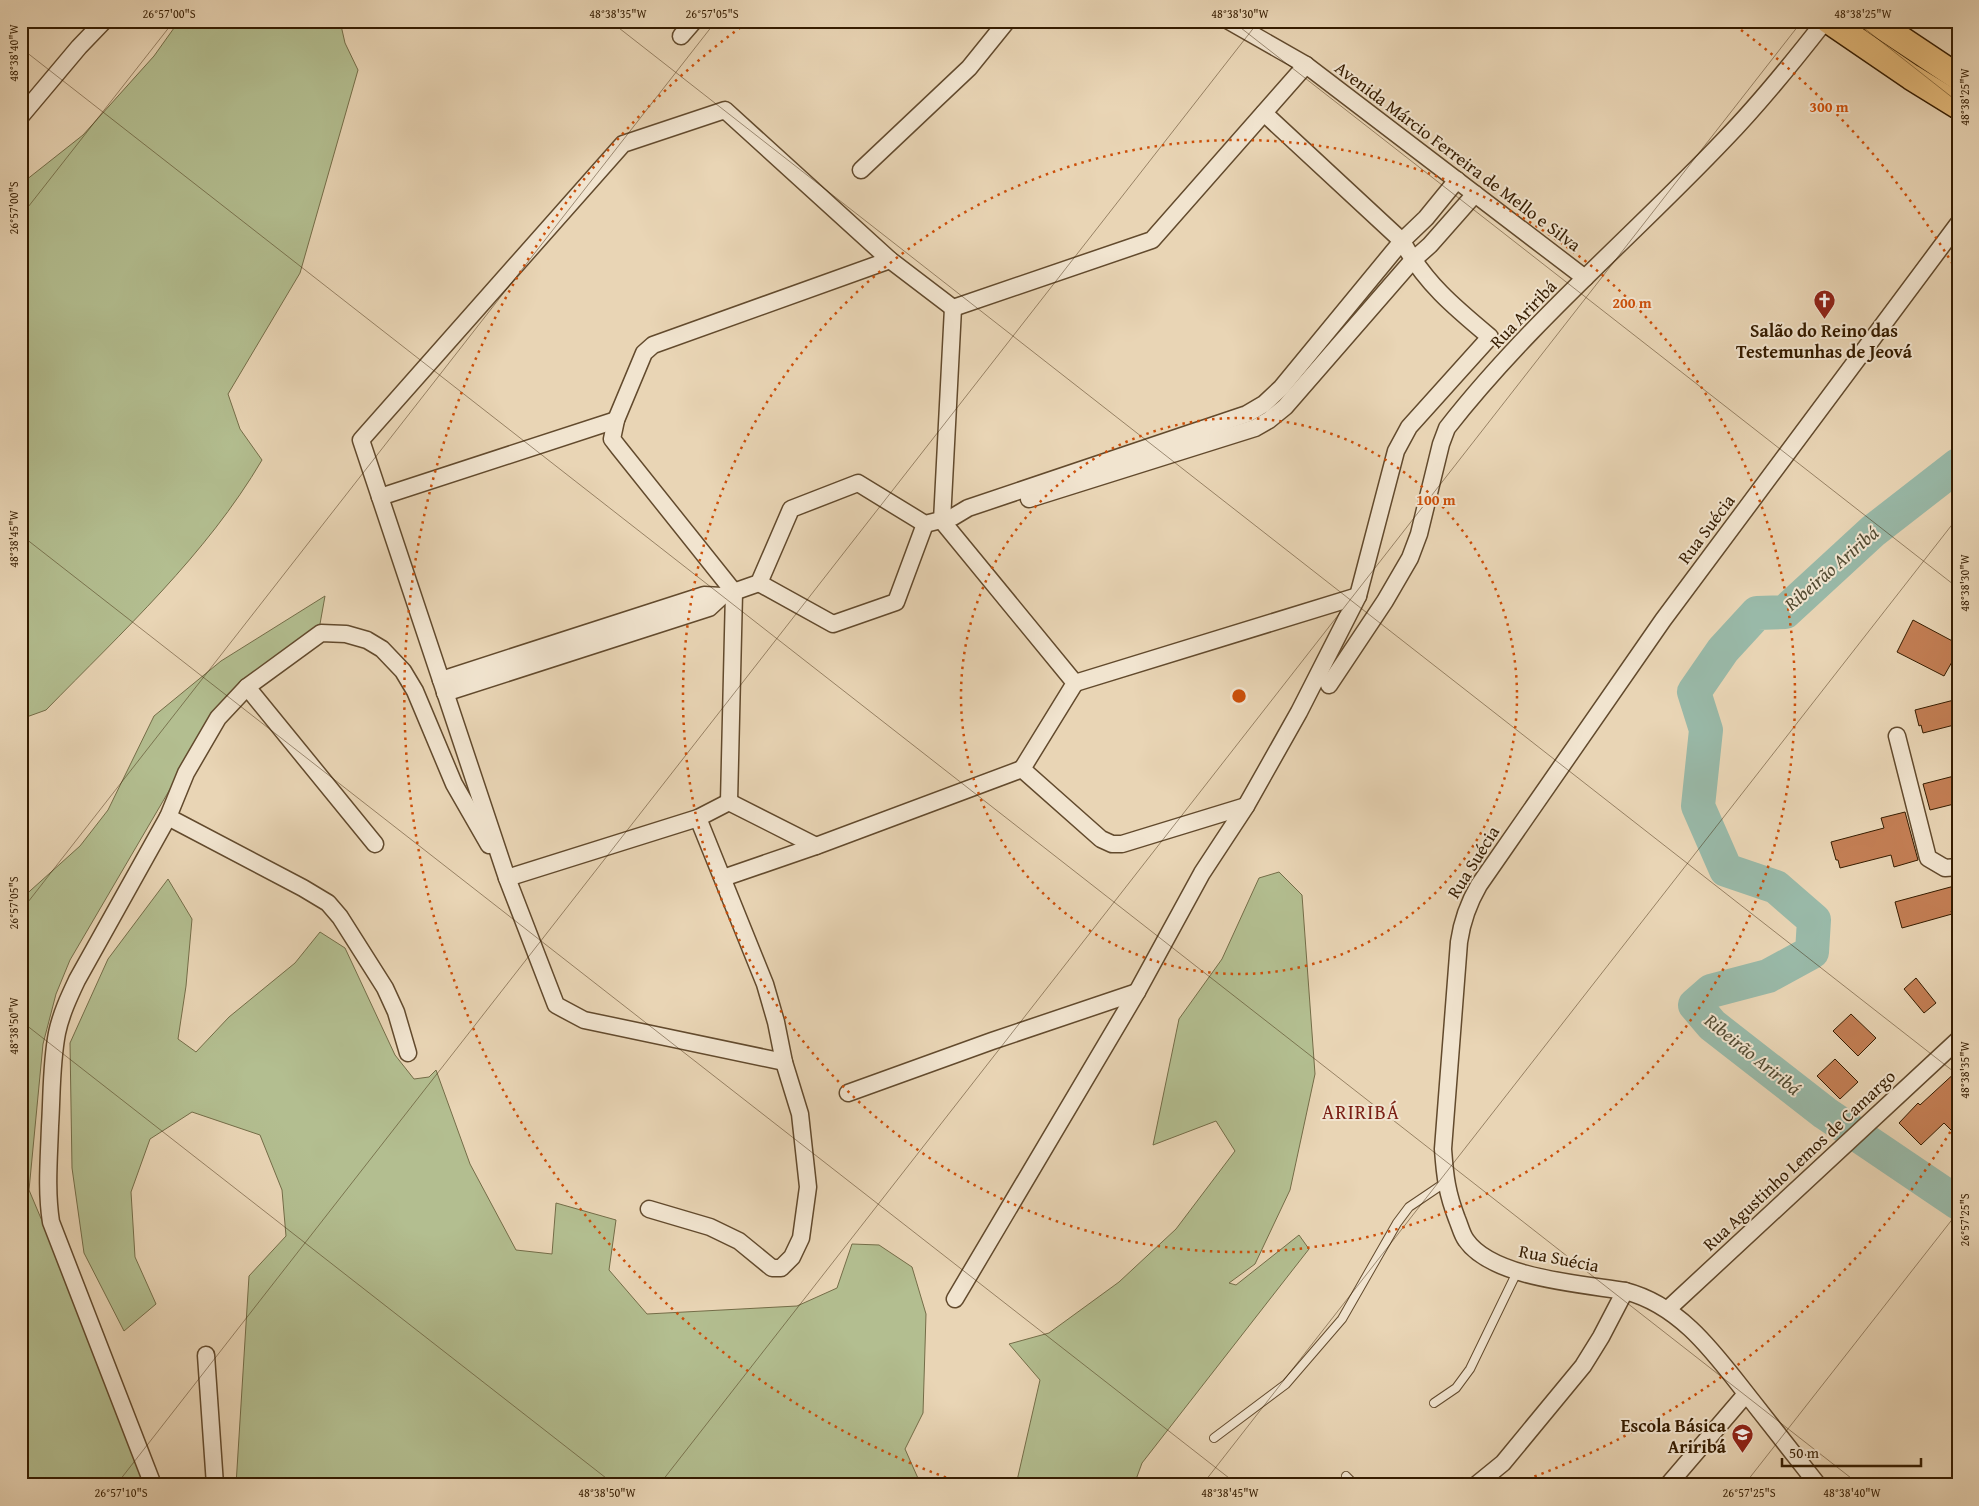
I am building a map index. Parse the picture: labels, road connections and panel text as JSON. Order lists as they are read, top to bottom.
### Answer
{
  "streets": {
    "street": [
      "Avenida Márcio Ferreira de Mello e Silva",
      "Rua Ariribá",
      "Rua Suécia",
      "Rua Agustinho Lemos de Camargo"
    ]
  },
  "crossings": [
    ["Avenida Márcio Ferreira de Mello e Silva", "Rua Ariribá"],
    ["Rua Suécia", "Rua Agustinho Lemos de Camargo"]
  ],
  "districts": ["ARIRIBÁ"],
  "water": ["Ribeirão Ariribá"],
  "places": {
    "church": ["Salão do Reino das Testemunhas de Jeová"],
    "school or university": ["Escola Básica Ariribá"]
  },
  "scale_bar": "50 m",
  "coordinates": [
    "26°57'00\"S",
    "48°38'35\"W",
    "26°57'05\"S",
    "48°38'30\"W",
    "48°38'25\"W",
    "48°38'40\"W",
    "48°38'45\"W",
    "48°38'50\"W",
    "26°57'25\"S",
    "26°57'10\"S"
  ],
  "rings": ["300 m", "200 m", "100 m"]
}
